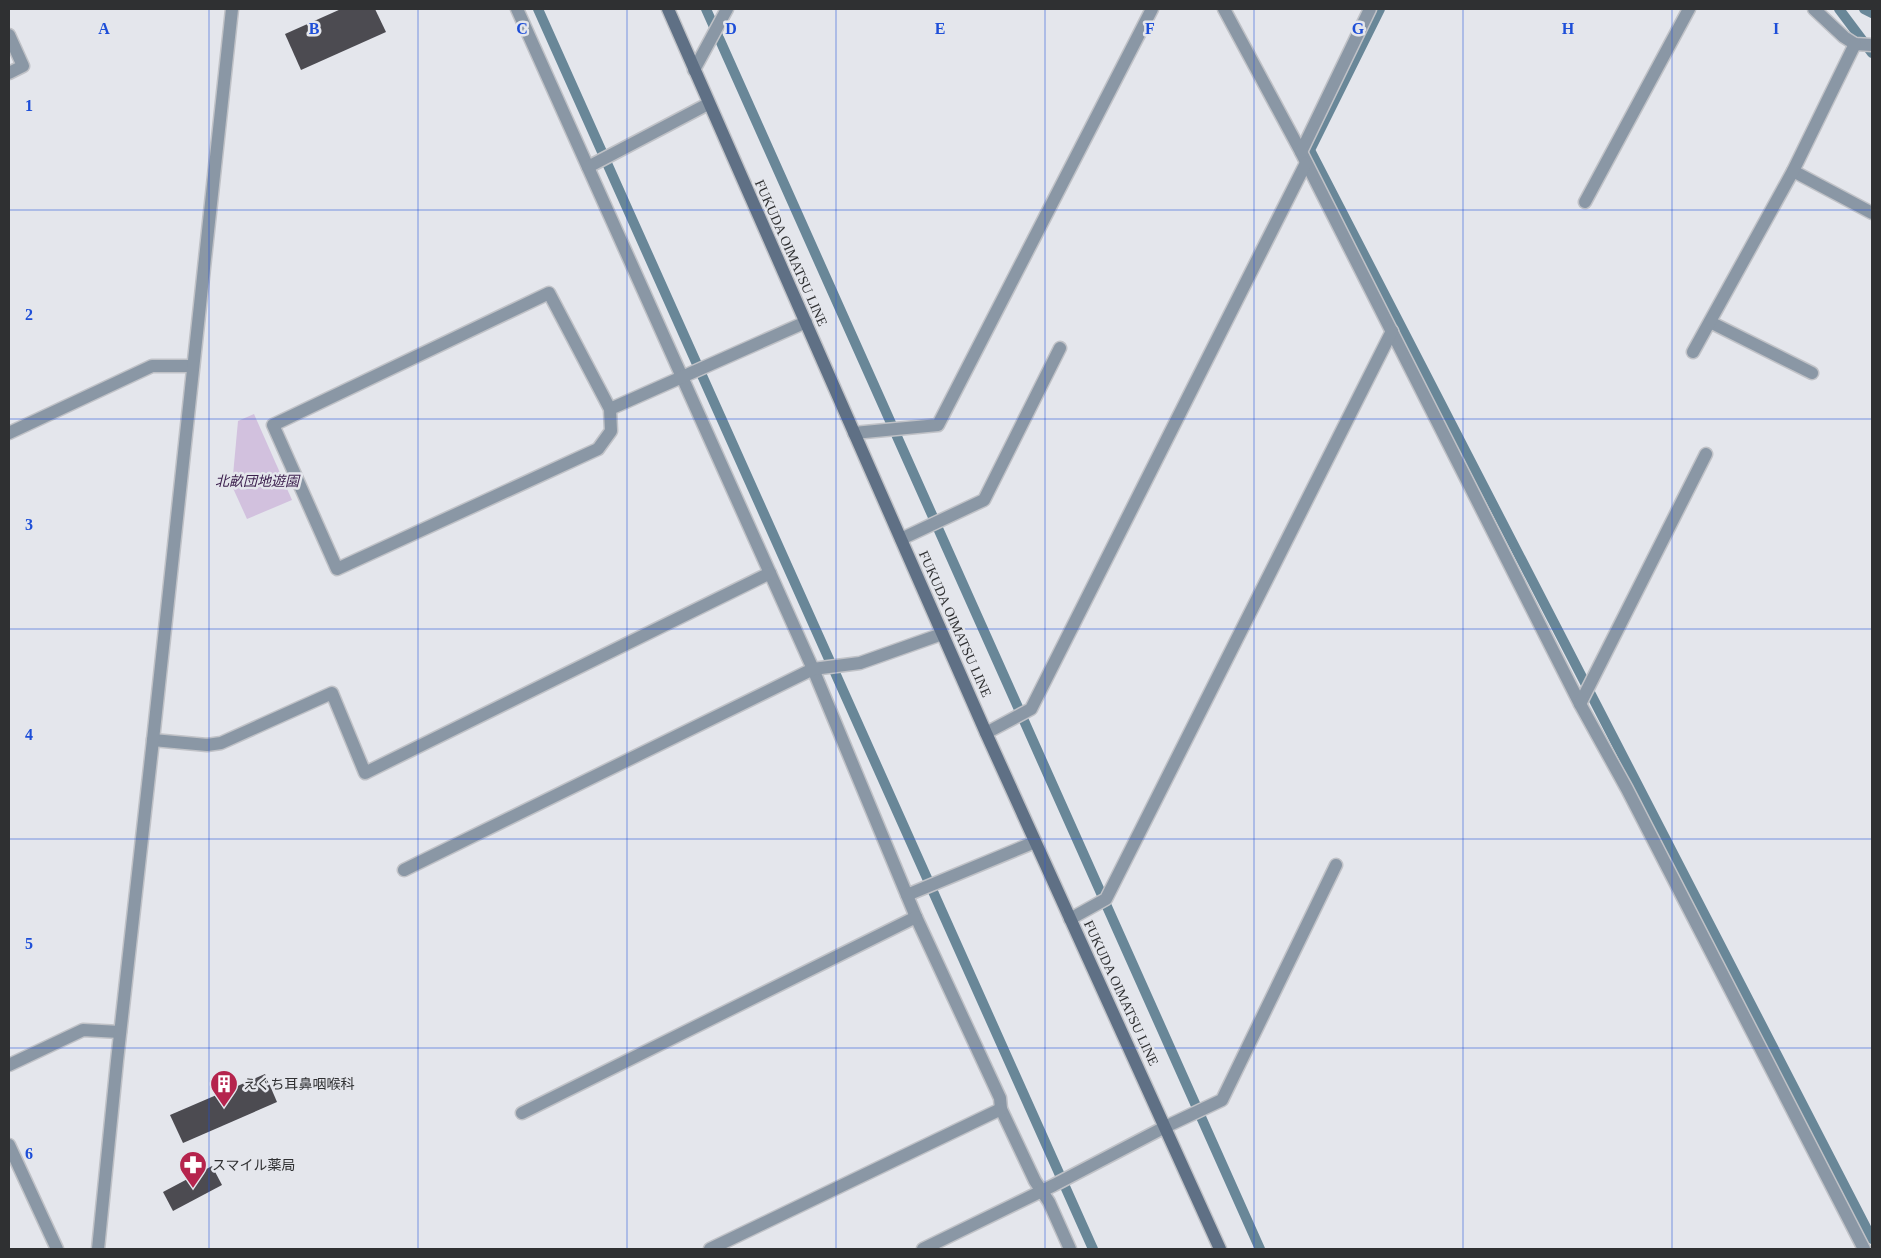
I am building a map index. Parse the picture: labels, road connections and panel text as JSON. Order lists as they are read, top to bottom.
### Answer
{
  "streets": {
    "main road": ["FUKUDA OIMATSU LINE"]
  },
  "parks": ["北畝団地遊園"],
  "places": {
    "building": ["えぐち耳鼻咽喉科"],
    "pharmacy": ["スマイル薬局"]
  },
  "grid": {
    "columns": [
      "A",
      "B",
      "C",
      "D",
      "E",
      "F",
      "G",
      "H",
      "I"
    ],
    "rows": [
      "1",
      "2",
      "3",
      "4",
      "5",
      "6"
    ]
  }
}
